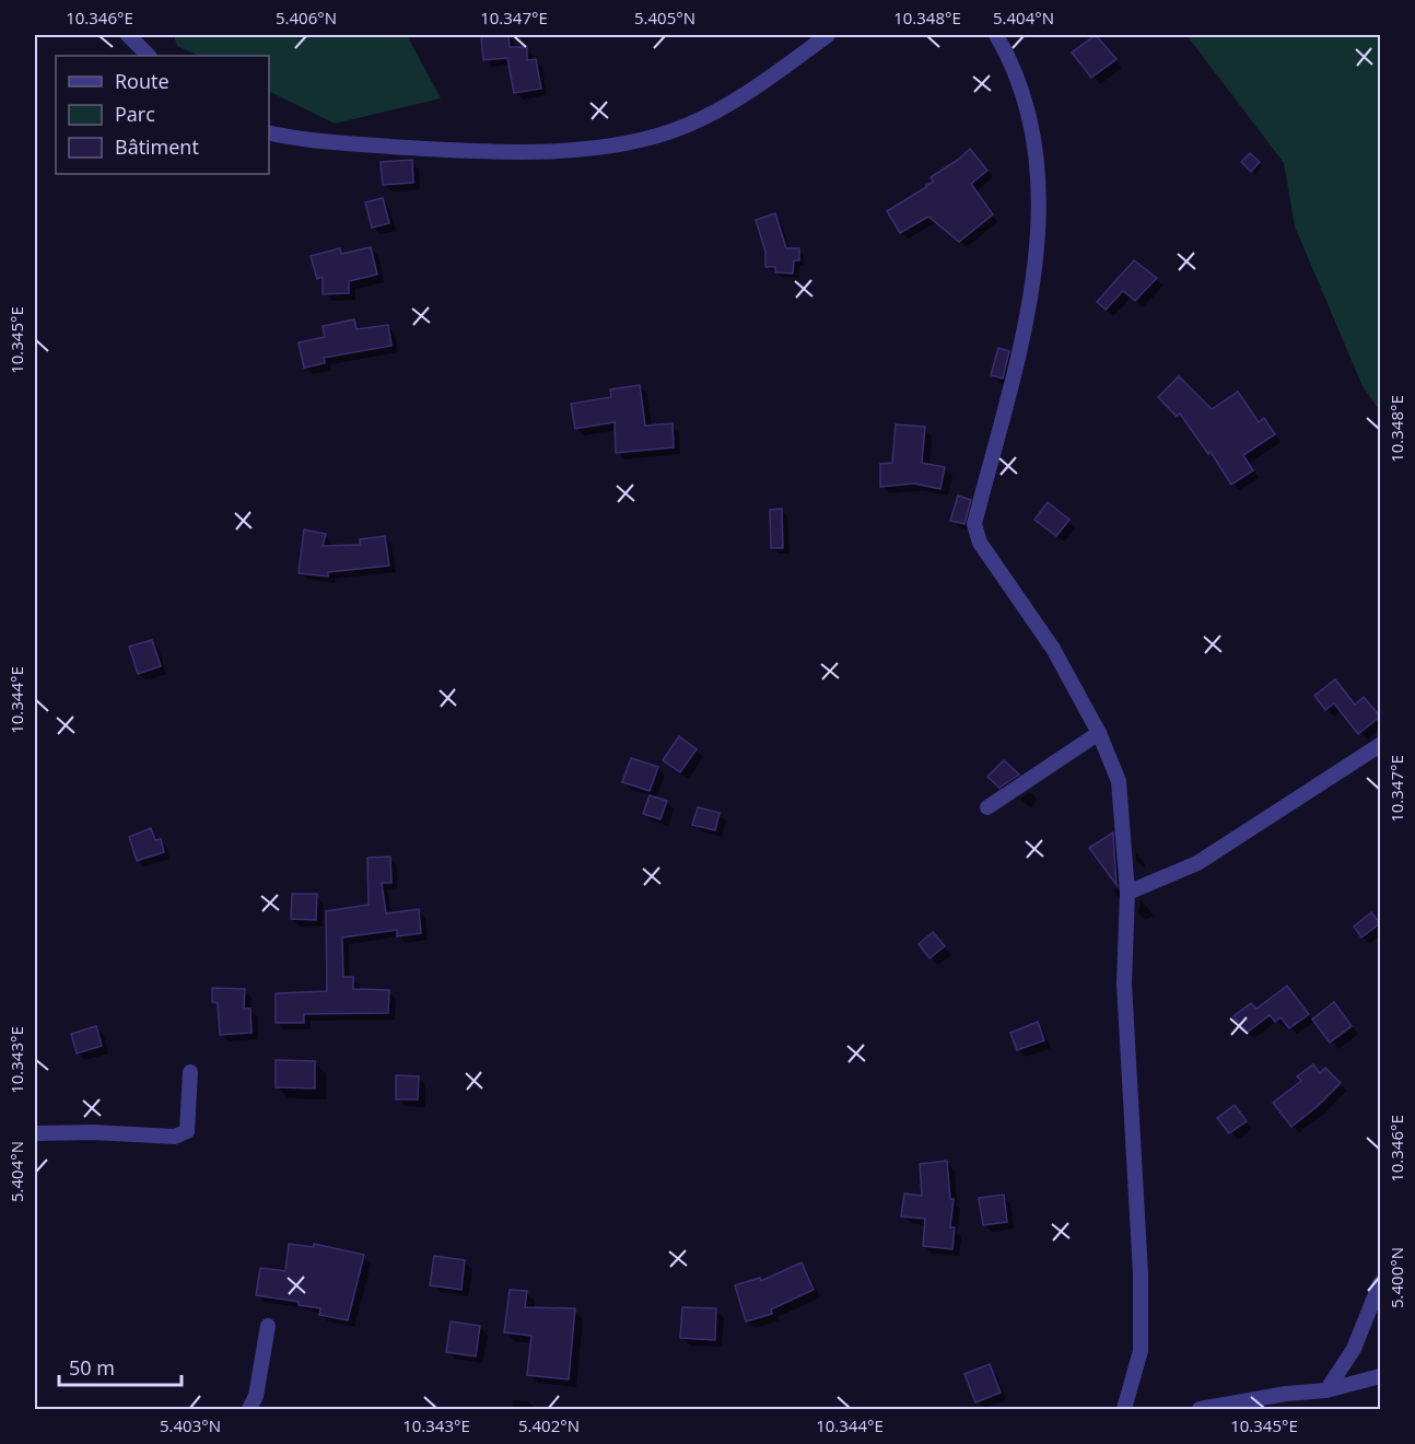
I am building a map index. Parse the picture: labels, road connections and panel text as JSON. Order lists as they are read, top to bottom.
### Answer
{
  "legend": ["Route", "Parc", "Bâtiment"],
  "scale_bar": "50 m",
  "coordinates": [
    "10.346°E",
    "5.406°N",
    "10.347°E",
    "5.405°N",
    "10.348°E",
    "5.404°N",
    "10.345°E",
    "10.344°E",
    "10.343°E",
    "5.400°N",
    "5.403°N",
    "5.402°N"
  ]
}
